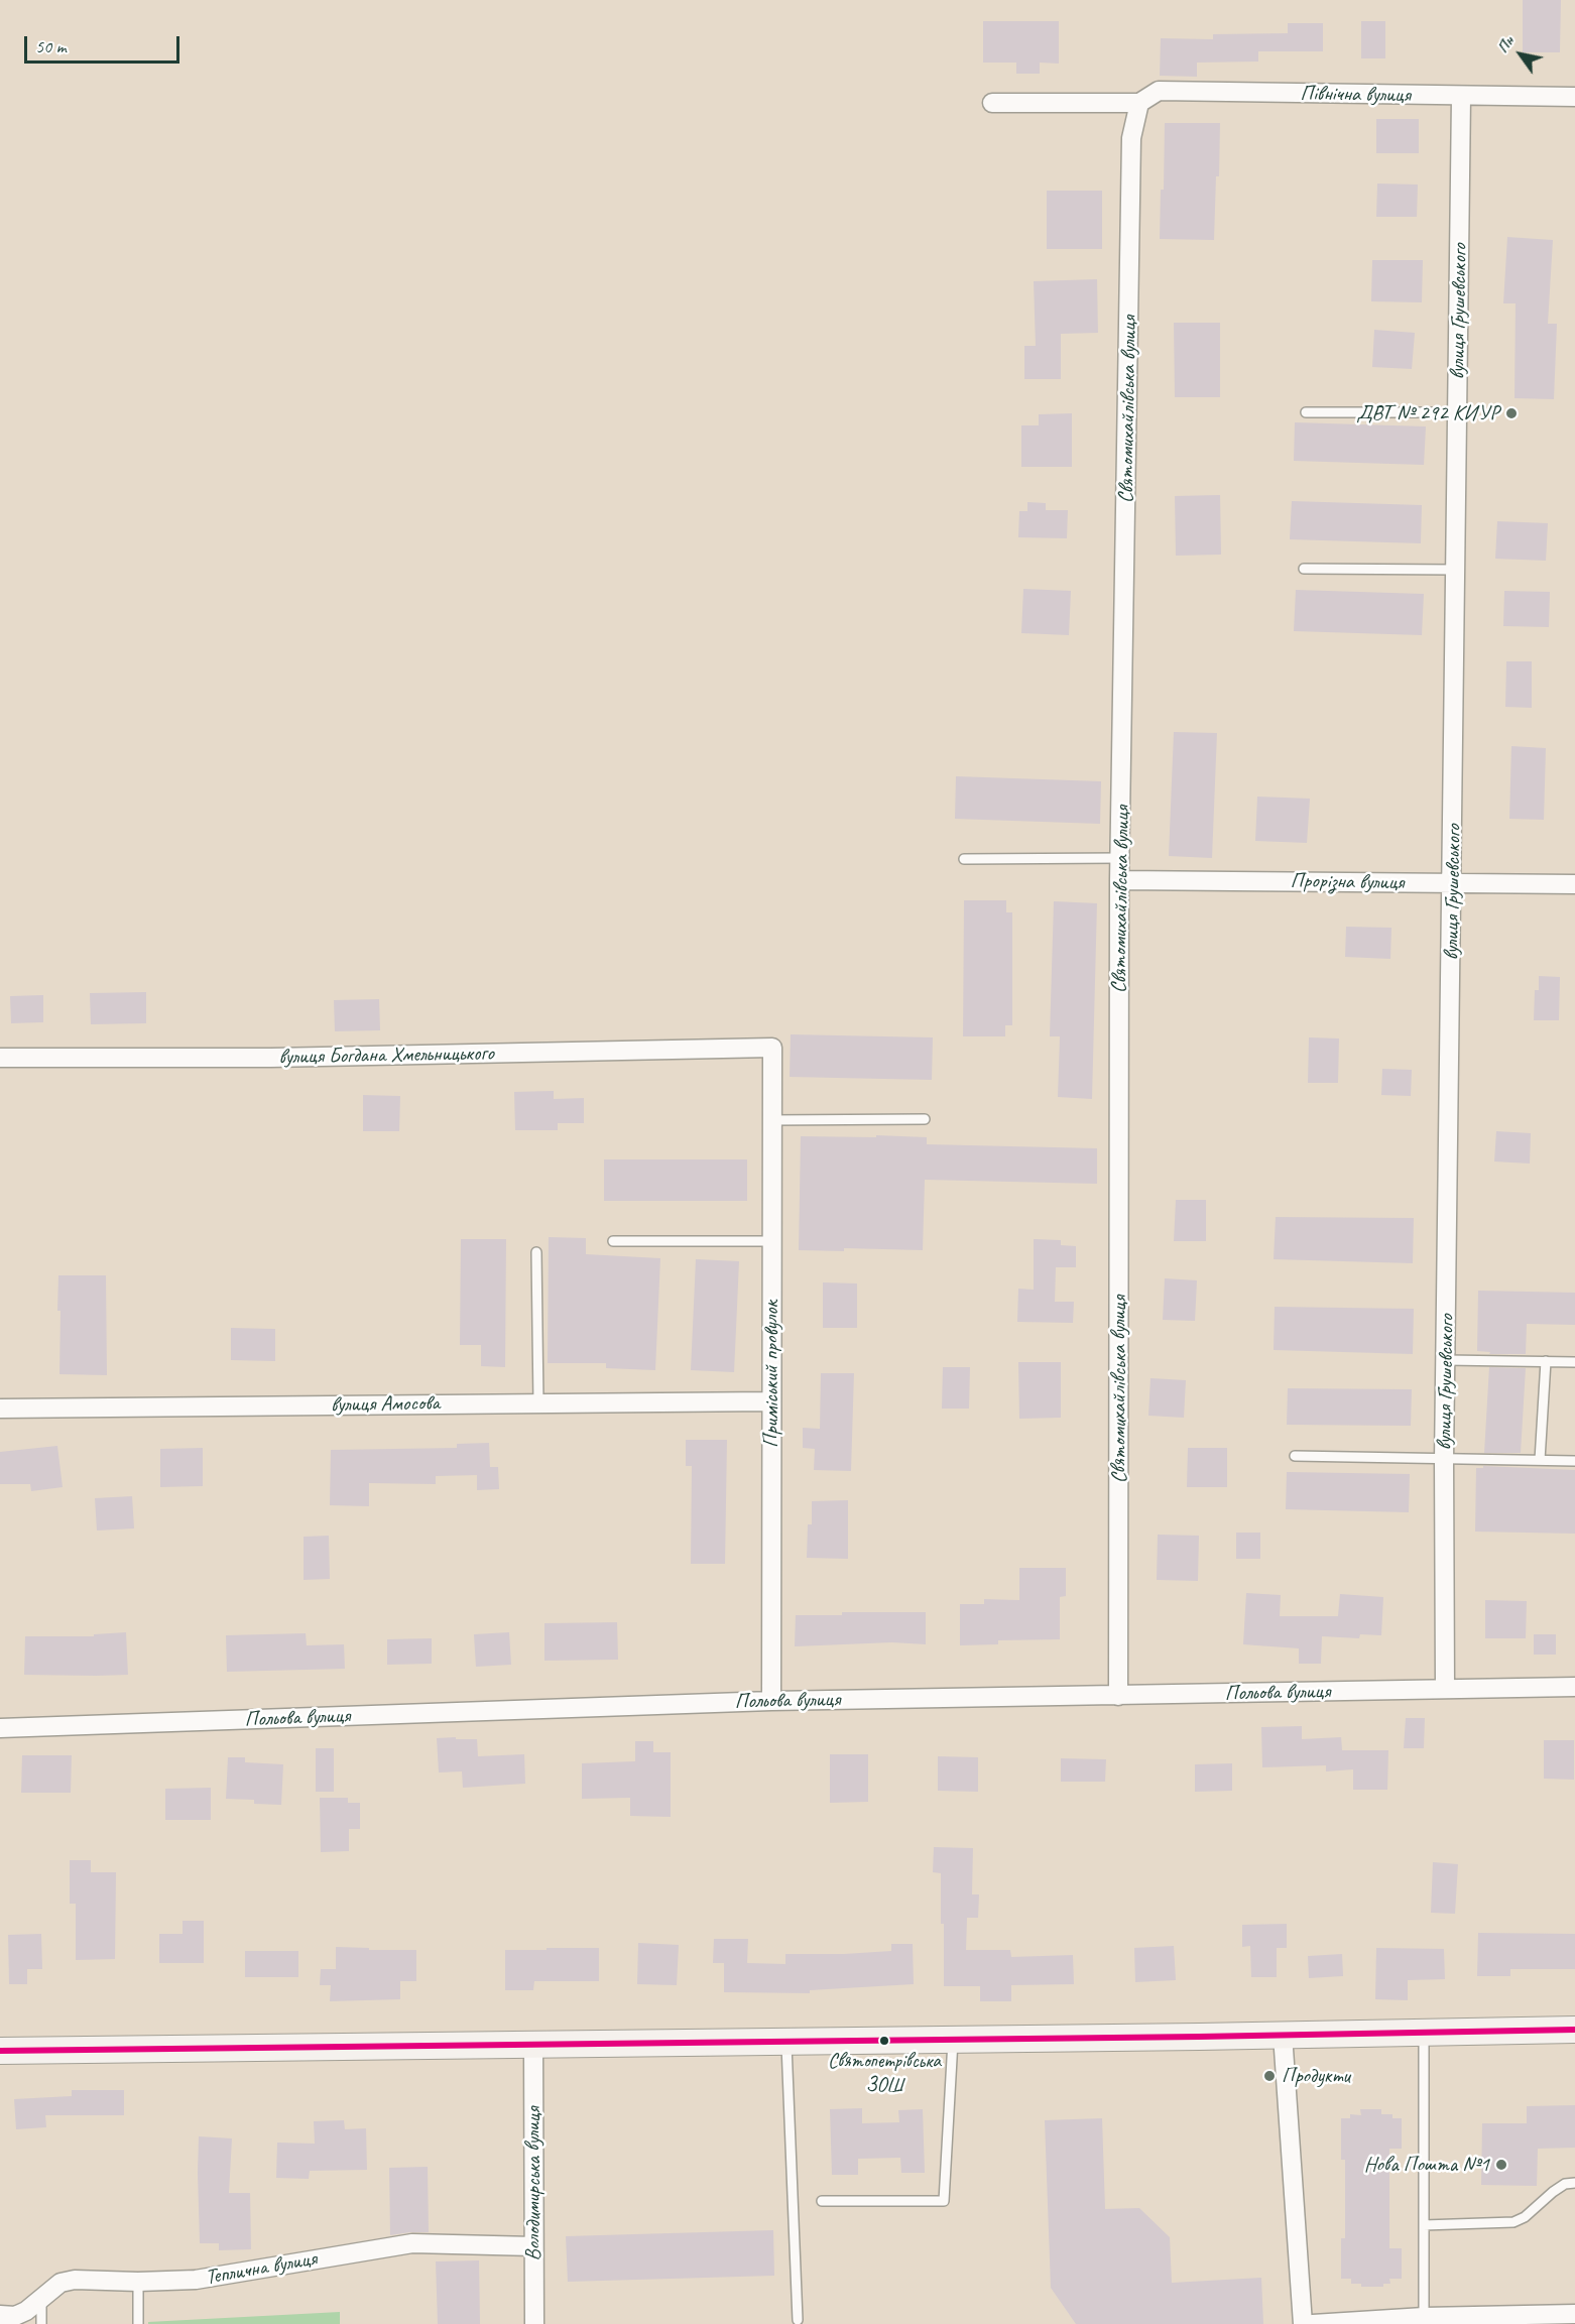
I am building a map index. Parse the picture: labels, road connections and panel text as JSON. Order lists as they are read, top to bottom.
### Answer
{
  "streets": {
    "street": [
      "Північна вулиця",
      "вулиця Грушевського",
      "Святомихайлівська вулиця",
      "Прорізна вулиця",
      "вулиця Богдана Хмельницького",
      "Приміський провулок",
      "вулиця Амосова",
      "Польова вулиця",
      "Володимирська вулиця",
      "Теплична вулиця"
    ]
  },
  "crossings": [
    ["Північна вулиця", "вулиця Грушевського"],
    ["Північна вулиця", "Святомихайлівська вулиця"],
    ["вулиця Грушевського", "Прорізна вулиця"],
    ["вулиця Грушевського", "Польова вулиця"],
    ["Святомихайлівська вулиця", "Прорізна вулиця"],
    ["Святомихайлівська вулиця", "Польова вулиця"],
    ["вулиця Богдана Хмельницького", "Приміський провулок"],
    ["Приміський провулок", "вулиця Амосова"],
    ["Приміський провулок", "Польова вулиця"],
    ["Володимирська вулиця", "Теплична вулиця"]
  ],
  "places": [
    "ДВТ № 292 КИУР",
    "Святопетрівська ЗОШ",
    "Продукти",
    "Нова Пошта №1"
  ],
  "scale_bar": "50 m",
  "north": "top left"
}
